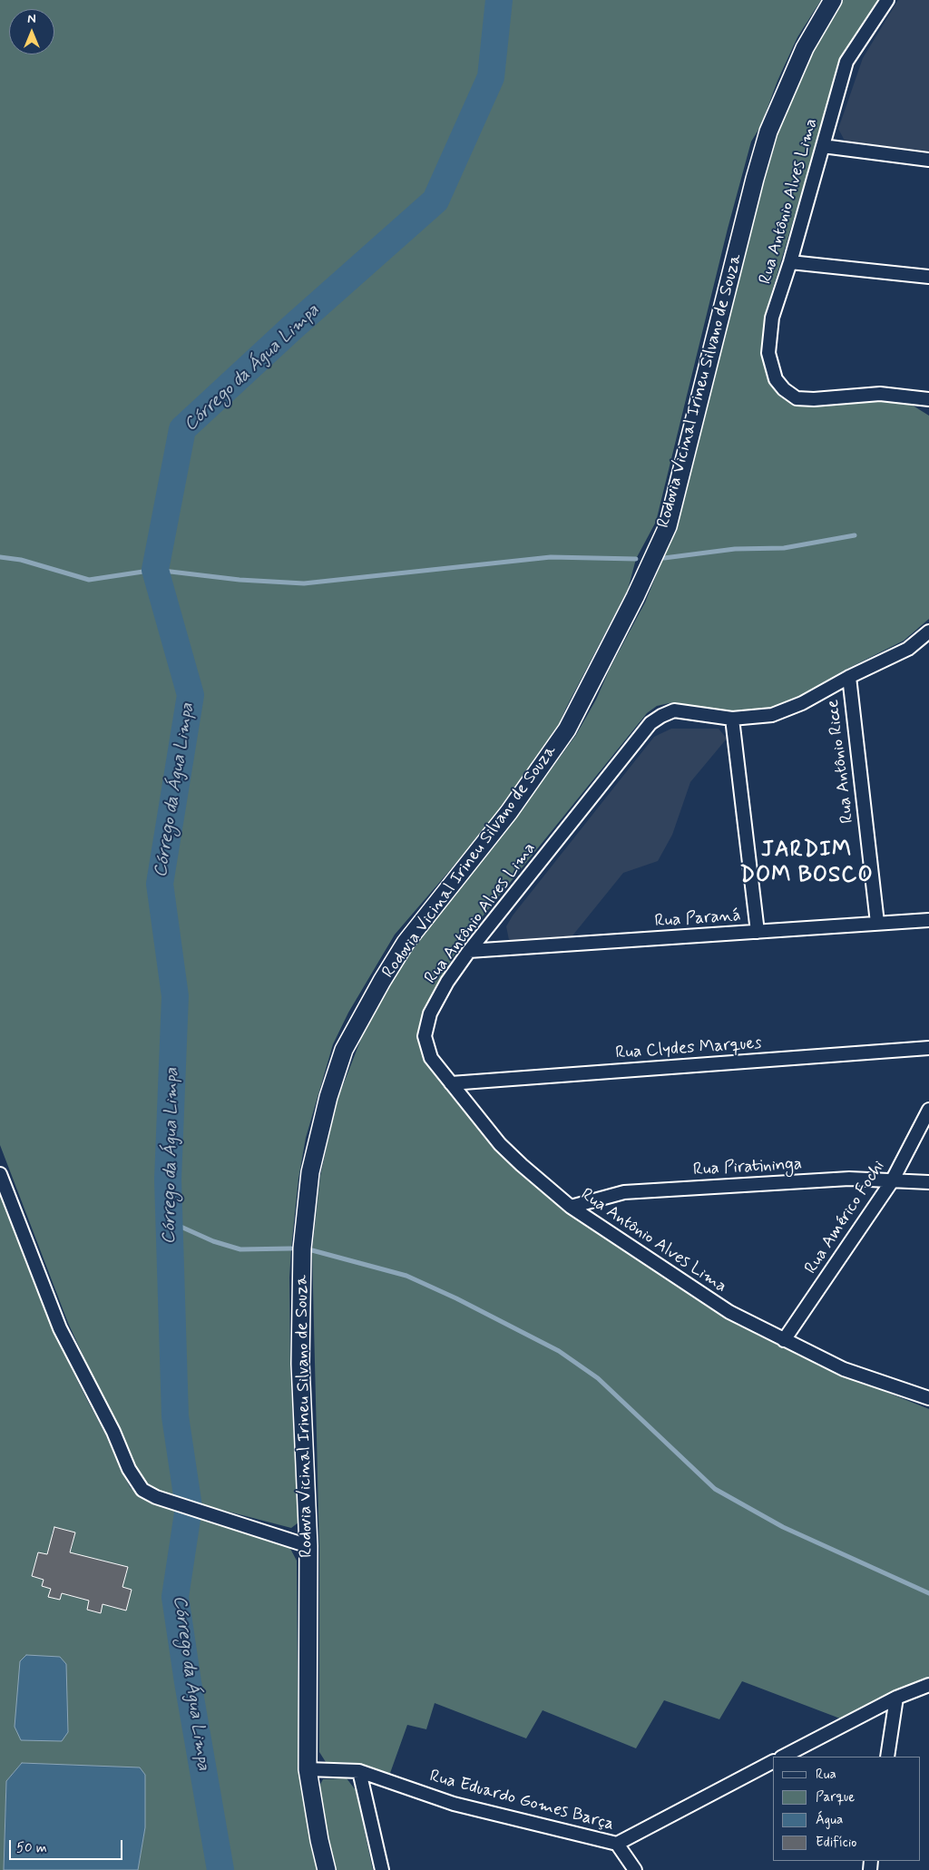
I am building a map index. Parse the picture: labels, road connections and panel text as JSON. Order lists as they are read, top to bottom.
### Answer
{
  "streets": {
    "main road": ["Rodovia Vicinal Irineu Silvano de Souza"],
    "street": [
      "Rua Antônio Alves Lima",
      "Rua Antônio Ricce",
      "Rua Paraná",
      "Rua Clydes Marques",
      "Rua Piratininga",
      "Rua Américo Fochi",
      "Rua Eduardo Gomes Barça"
    ]
  },
  "crossings": [
    ["Rua Antônio Alves Lima", "Rua Antônio Ricce"],
    ["Rua Antônio Alves Lima", "Rua Paraná"],
    ["Rua Antônio Alves Lima", "Rua Clydes Marques"],
    ["Rua Antônio Alves Lima", "Rua Piratininga"],
    ["Rua Antônio Alves Lima", "Rua Américo Fochi"],
    ["Rodovia Vicinal Irineu Silvano de Souza", "Rua Eduardo Gomes Barça"],
    ["Rua Antônio Ricce", "Rua Paraná"],
    ["Rua Piratininga", "Rua Américo Fochi"]
  ],
  "districts": ["JARDIM DOM BOSCO"],
  "water": ["Córrego da Água Limpa"],
  "legend": [
    "Rua",
    "Parque",
    "Água",
    "Edifício"
  ],
  "scale_bar": "50 m",
  "north": "top"
}
